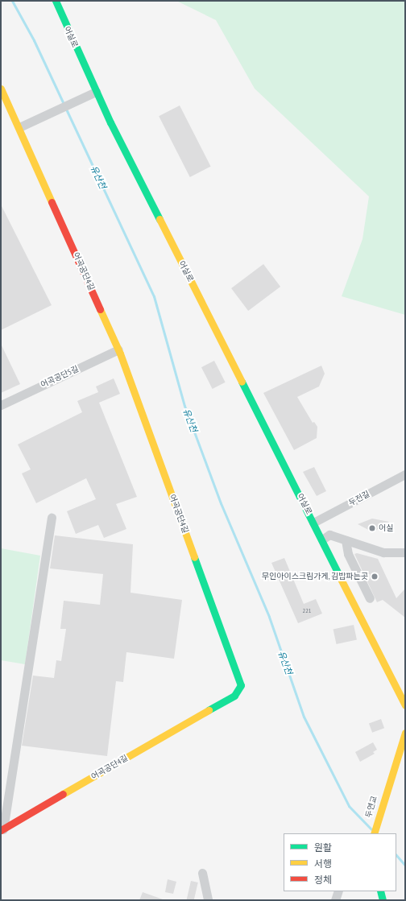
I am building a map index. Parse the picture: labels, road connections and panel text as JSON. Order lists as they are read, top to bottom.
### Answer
{
  "streets": {
    "street": [
      "어실로",
      "어곡공단4길",
      "어곡공단5길",
      "두전길",
      "두연교"
    ]
  },
  "crossings": [
    ["어실로", "두전길"],
    ["어곡공단4길", "어곡공단5길"]
  ],
  "water": ["유산천"],
  "places": ["어실", "무인아이스크림가게, 김밥파는곳"],
  "house_numbers": ["221"],
  "legend": ["원활", "서행", "정체"]
}
